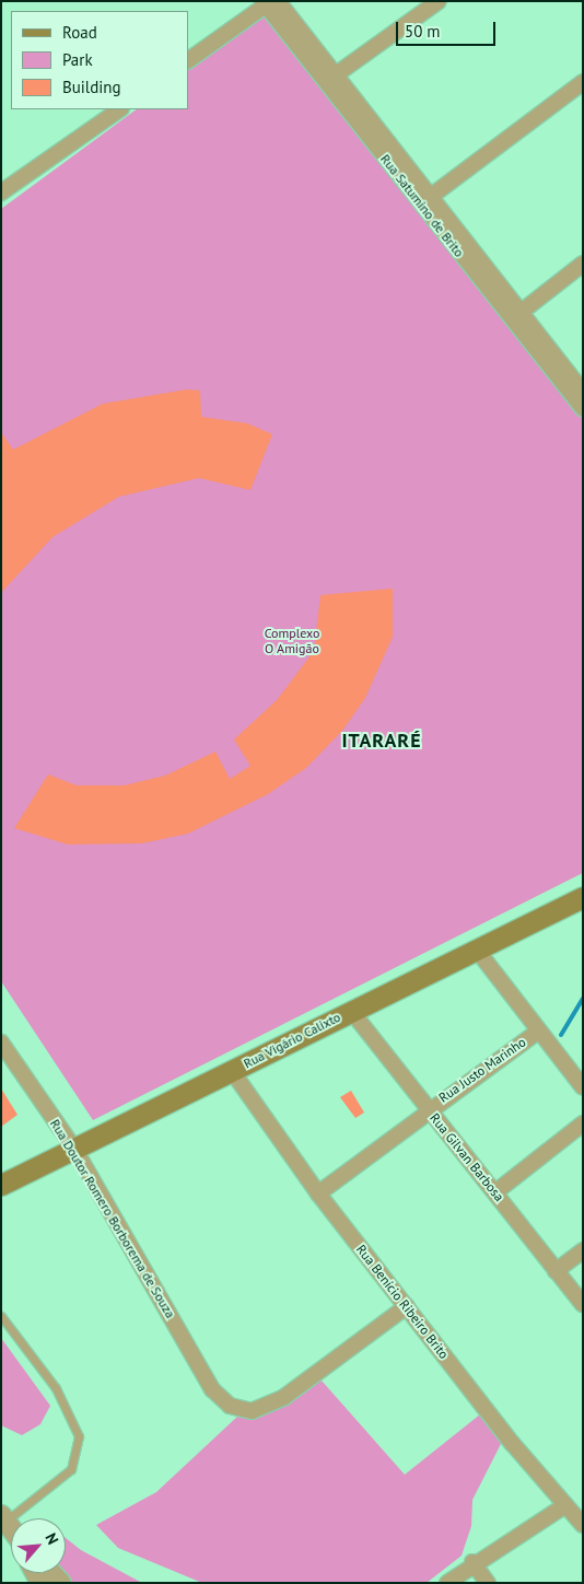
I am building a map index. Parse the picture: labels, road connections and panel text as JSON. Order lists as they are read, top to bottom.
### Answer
{
  "streets": {
    "main road": ["Rua Vigário Calixto"],
    "street": [
      "Rua Satumino de Brito",
      "Rua Justo Marinho",
      "Rua Gilvan Barbosa",
      "Rua Doutor Romero Borborema de Souza",
      "Rua Benício Ribeiro Brito"
    ]
  },
  "crossings": [
    ["Rua Vigário Calixto", "Rua Gilvan Barbosa"],
    ["Rua Vigário Calixto", "Rua Doutor Romero Borborema de Souza"],
    ["Rua Vigário Calixto", "Rua Benício Ribeiro Brito"],
    ["Rua Justo Marinho", "Rua Gilvan Barbosa"],
    ["Rua Justo Marinho", "Rua Benício Ribeiro Brito"],
    ["Rua Doutor Romero Borborema de Souza", "Rua Benício Ribeiro Brito"]
  ],
  "districts": ["ITARARÉ"],
  "parks": ["Complexo O Amigão"],
  "legend": ["Road", "Park", "Building"],
  "scale_bar": "50 m",
  "north": "top right"
}
